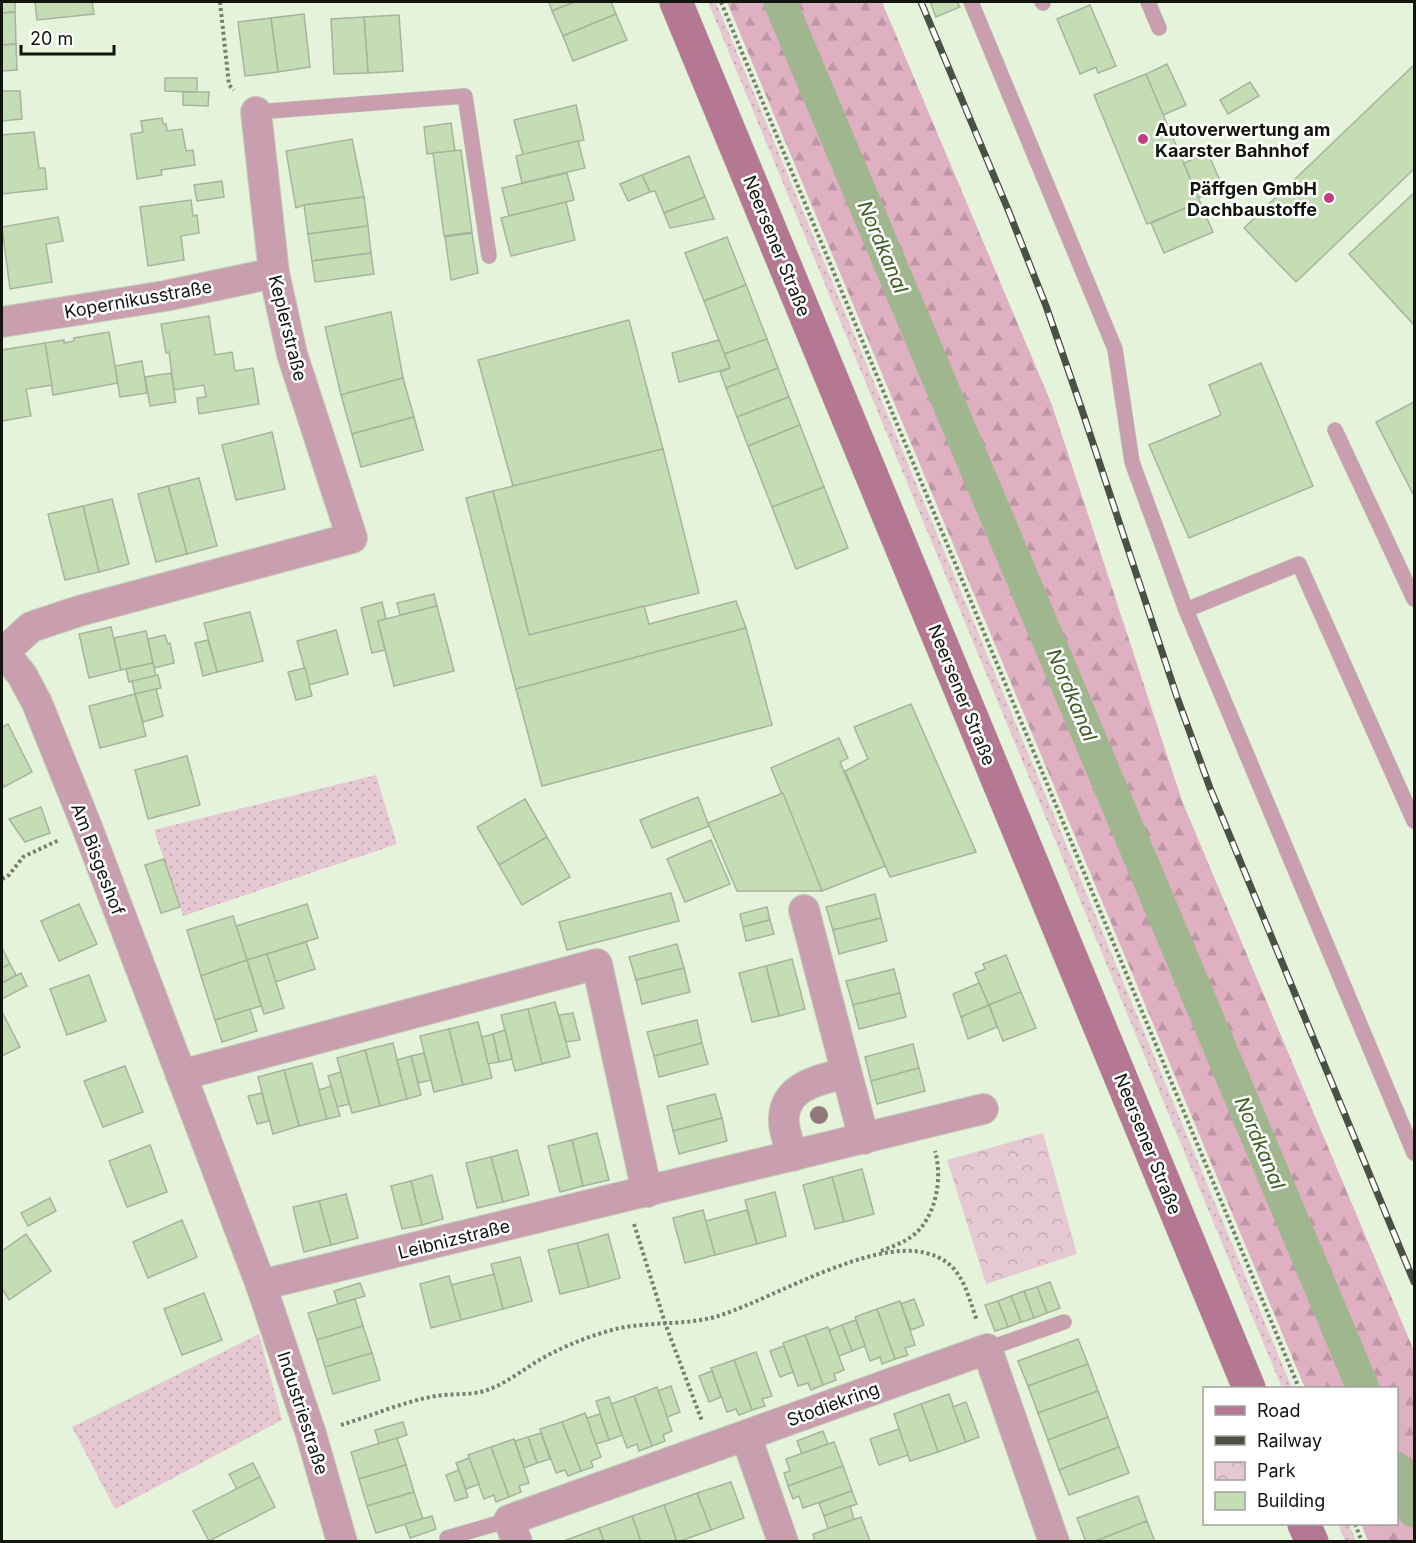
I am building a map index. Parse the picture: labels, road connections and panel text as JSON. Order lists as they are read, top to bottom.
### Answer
{
  "streets": {
    "main road": ["Neersener Straße"],
    "street": [
      "Kopernikusstraße",
      "Keplerstraße",
      "Am Bisgeshof",
      "Leibnizstraße",
      "Stodiekring",
      "Industriestraße"
    ]
  },
  "crossings": [
    ["Kopernikusstraße", "Keplerstraße"],
    ["Keplerstraße", "Am Bisgeshof"],
    ["Am Bisgeshof", "Leibnizstraße"],
    ["Am Bisgeshof", "Industriestraße"],
    ["Leibnizstraße", "Industriestraße"]
  ],
  "water": ["Nordkanal"],
  "places": ["Autoverwertung am Kaarster Bahnhof", "Päffgen GmbH Dachbaustoffe"],
  "legend": [
    "Road",
    "Railway",
    "Park",
    "Building"
  ],
  "scale_bar": "20 m"
}
